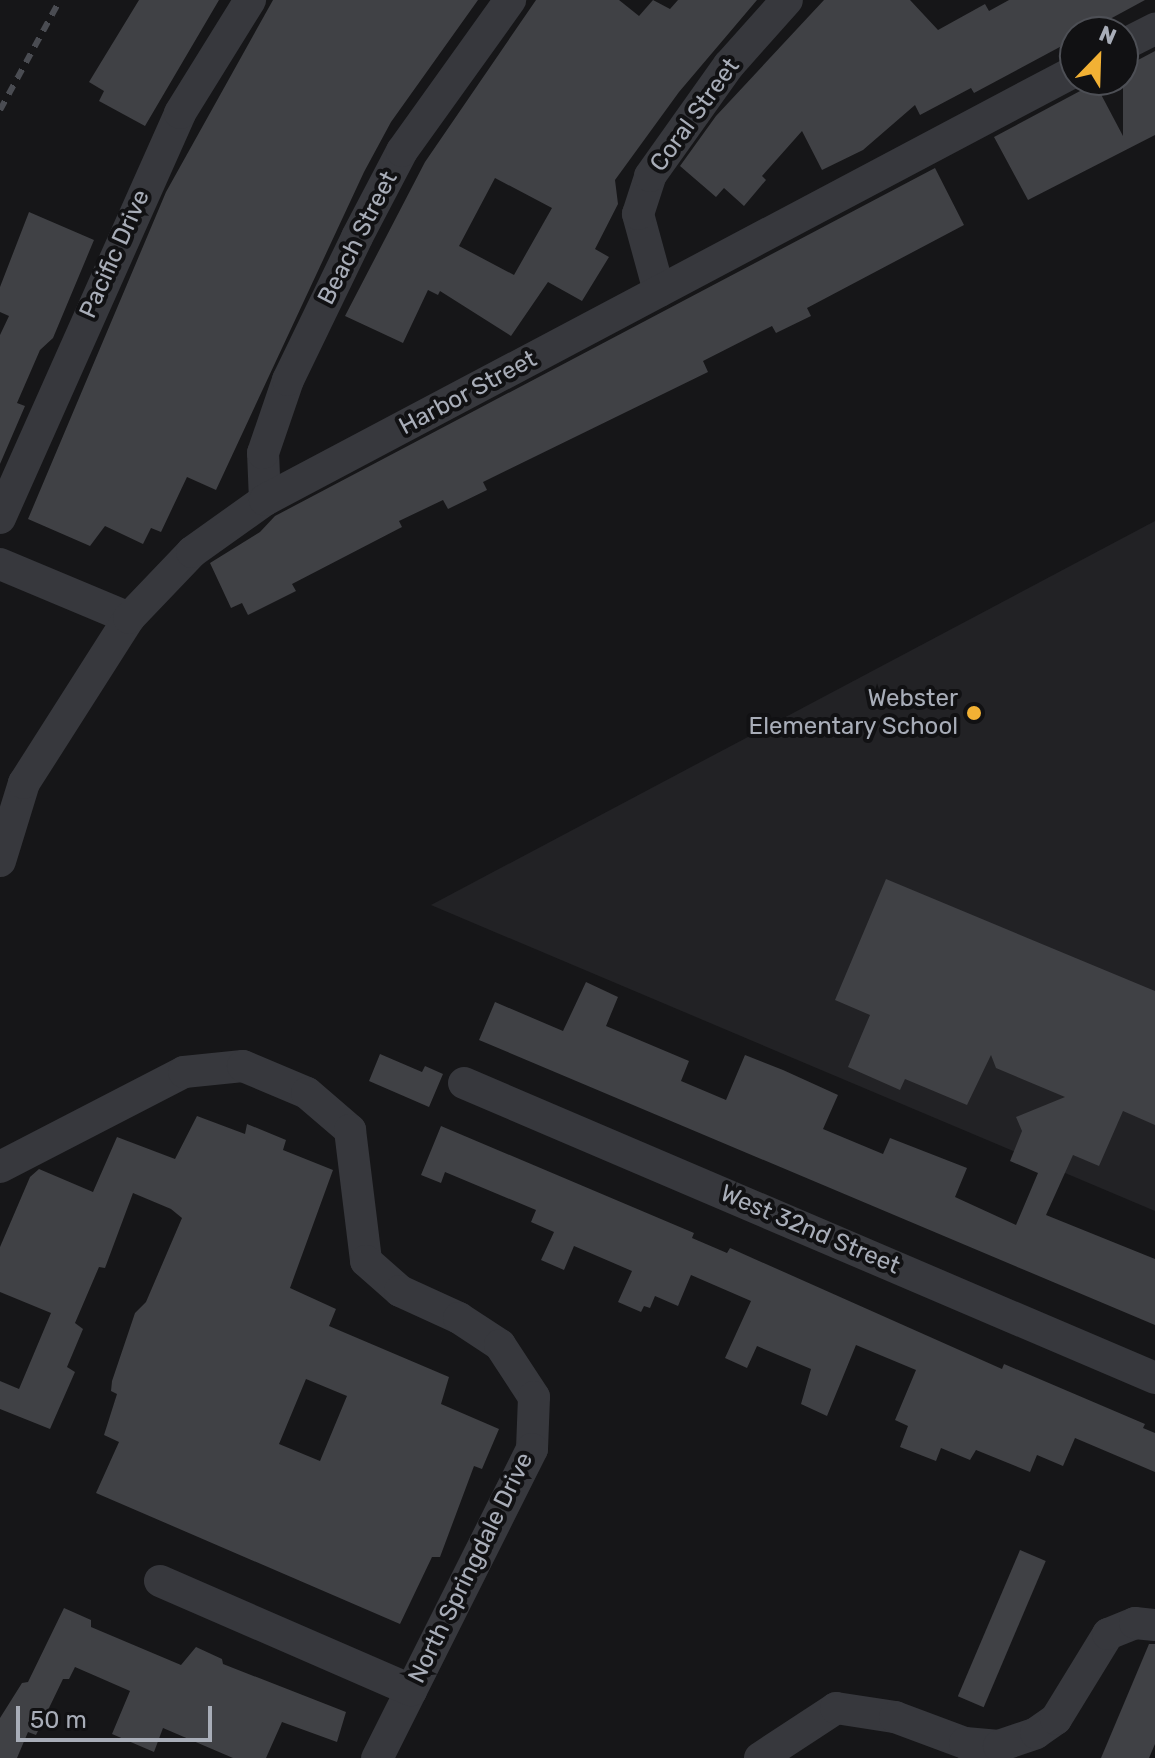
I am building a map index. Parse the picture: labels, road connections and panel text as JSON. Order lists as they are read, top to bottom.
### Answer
{
  "streets": {
    "street": [
      "Coral Street",
      "Beach Street",
      "Pacific Drive",
      "Harbor Street",
      "West 32nd Street",
      "North Springdale Drive"
    ]
  },
  "crossings": [
    ["Coral Street", "Harbor Street"],
    ["Beach Street", "Harbor Street"]
  ],
  "places": ["Webster Elementary School"],
  "scale_bar": "50 m",
  "north": "top right"
}
